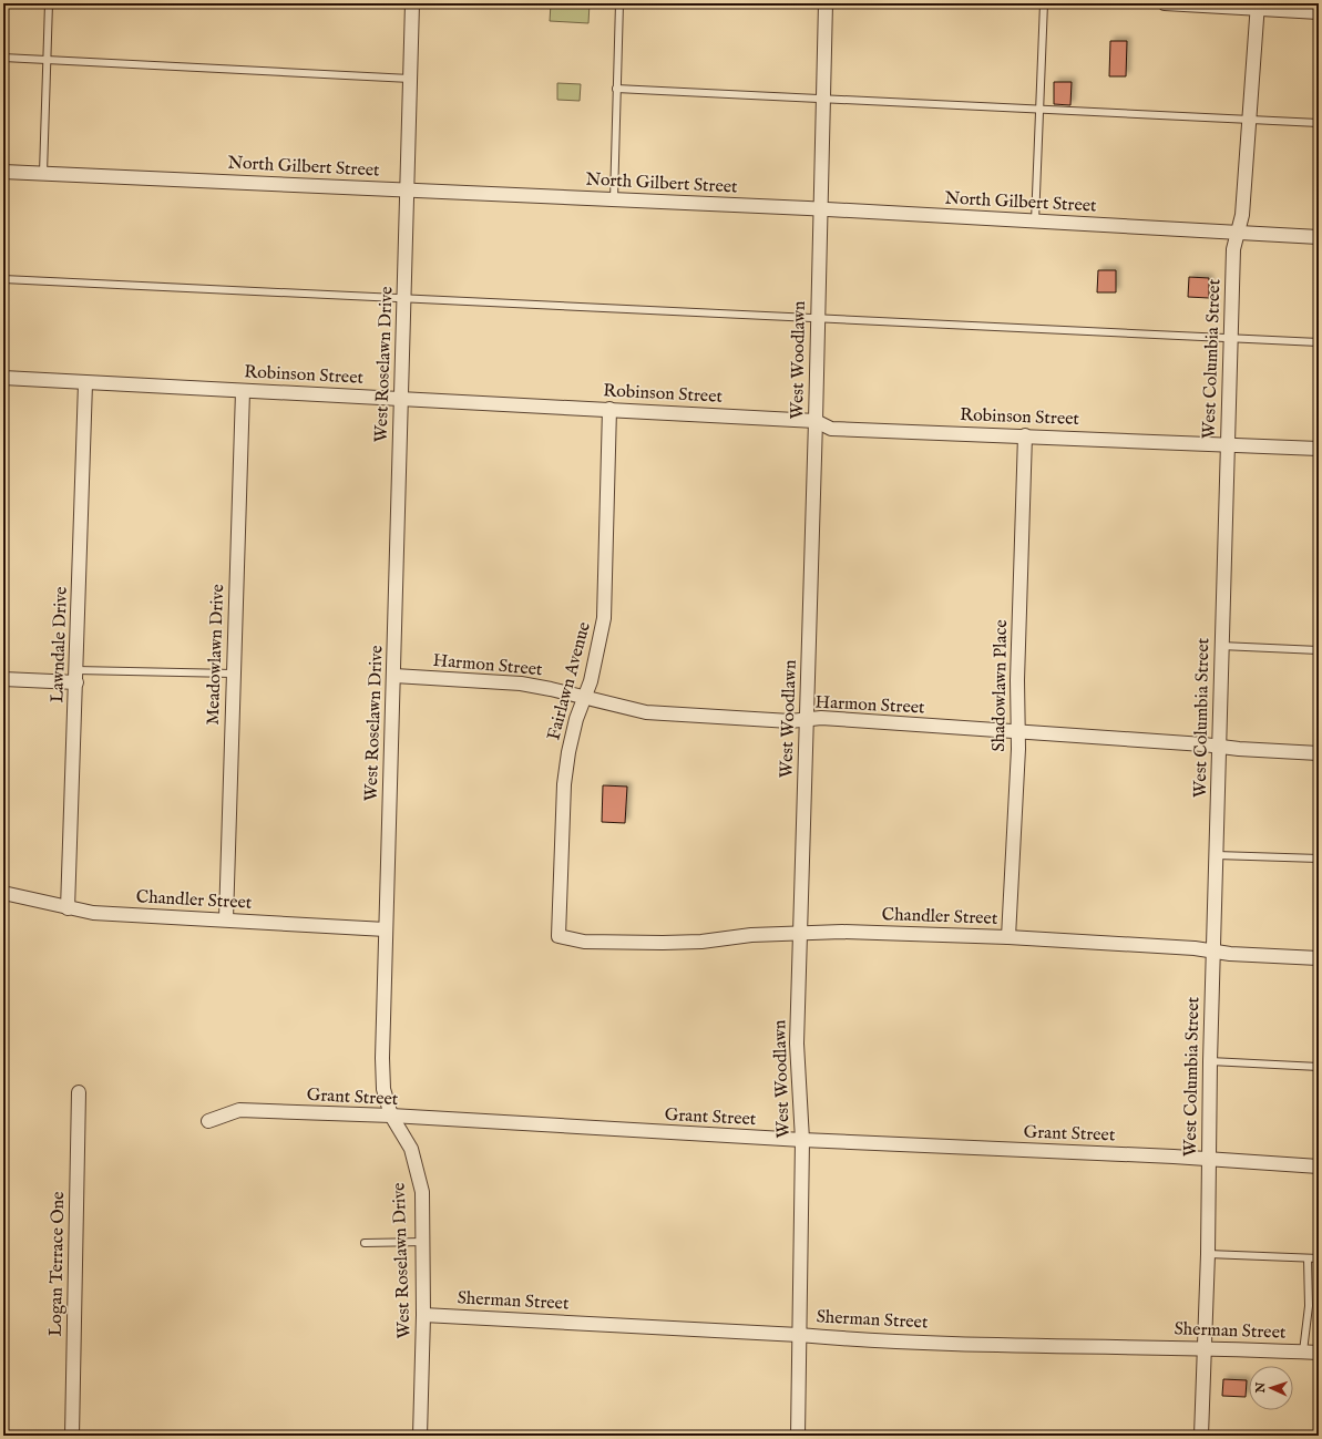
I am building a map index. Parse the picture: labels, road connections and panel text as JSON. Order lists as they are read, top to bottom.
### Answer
{
  "streets": {
    "street": [
      "North Gilbert Street",
      "West Columbia Street",
      "West Woodlawn",
      "West Roselawn Drive",
      "Robinson Street",
      "Lawndale Drive",
      "Meadowlawn Drive",
      "Harmon Street",
      "Fairlawn Avenue",
      "Shadowlawn Place",
      "Chandler Street",
      "Grant Street",
      "Logan Terrace One",
      "Sherman Street"
    ]
  },
  "crossings": [
    ["North Gilbert Street", "West Columbia Street"],
    ["North Gilbert Street", "West Woodlawn"],
    ["North Gilbert Street", "West Roselawn Drive"],
    ["West Columbia Street", "Robinson Street"],
    ["West Columbia Street", "Harmon Street"],
    ["West Columbia Street", "Chandler Street"],
    ["West Columbia Street", "Grant Street"],
    ["West Columbia Street", "Sherman Street"],
    ["West Woodlawn", "Robinson Street"],
    ["West Woodlawn", "Harmon Street"],
    ["West Woodlawn", "Chandler Street"],
    ["West Woodlawn", "Grant Street"],
    ["West Woodlawn", "Sherman Street"],
    ["West Roselawn Drive", "Robinson Street"],
    ["West Roselawn Drive", "Harmon Street"],
    ["West Roselawn Drive", "Chandler Street"],
    ["West Roselawn Drive", "Grant Street"],
    ["West Roselawn Drive", "Sherman Street"],
    ["Robinson Street", "Lawndale Drive"],
    ["Robinson Street", "Meadowlawn Drive"],
    ["Robinson Street", "Fairlawn Avenue"],
    ["Robinson Street", "Shadowlawn Place"],
    ["Lawndale Drive", "Chandler Street"],
    ["Meadowlawn Drive", "Chandler Street"],
    ["Harmon Street", "Fairlawn Avenue"],
    ["Harmon Street", "Shadowlawn Place"],
    ["Fairlawn Avenue", "Chandler Street"],
    ["Shadowlawn Place", "Chandler Street"]
  ],
  "north": "left"
}
